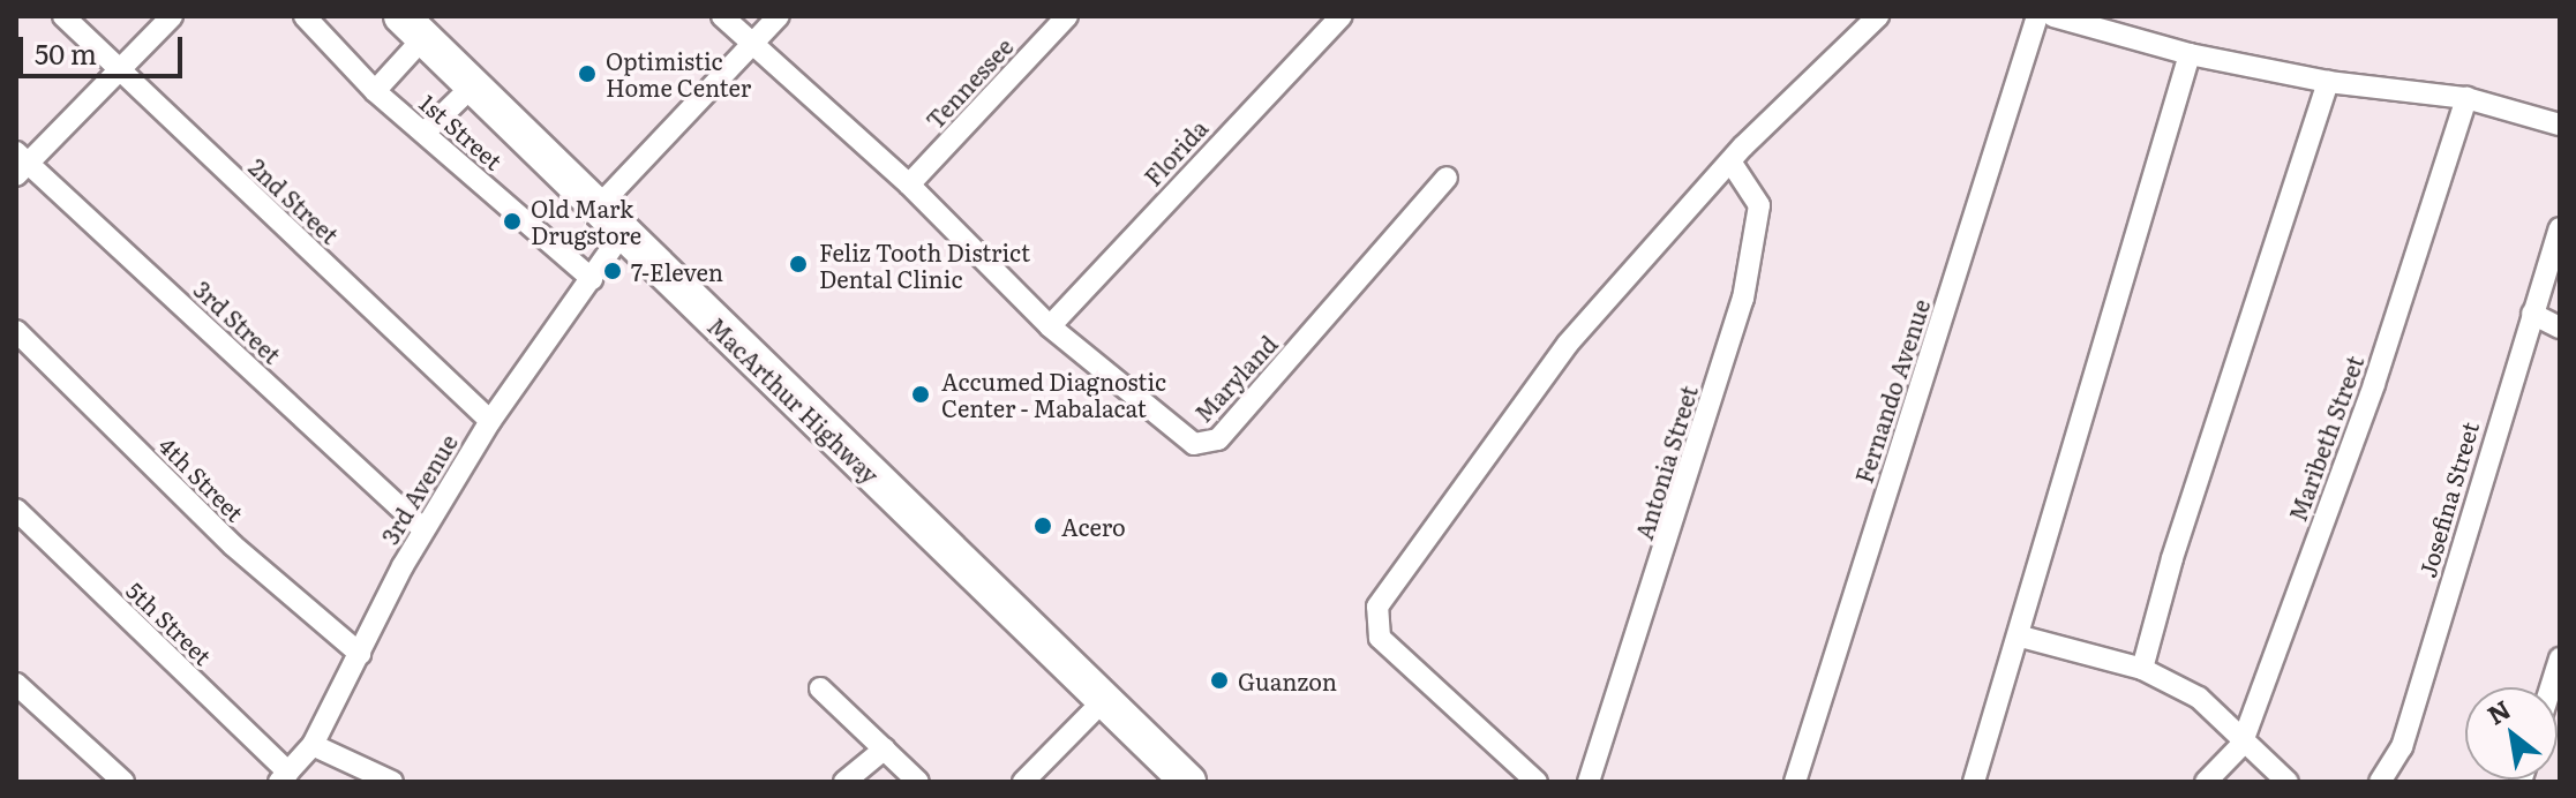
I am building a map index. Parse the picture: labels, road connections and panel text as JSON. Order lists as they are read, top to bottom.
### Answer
{
  "streets": {
    "highway": ["MacArthur Highway"],
    "street": [
      "Tennessee",
      "1st Street",
      "Florida",
      "2nd Street",
      "3rd Street",
      "Maryland",
      "Fernando Avenue",
      "Maribeth Street",
      "Antonia Street",
      "4th Street",
      "3rd Avenue",
      "Josefina Street",
      "5th Street"
    ]
  },
  "crossings": [
    ["Tennessee", "Maryland"],
    ["1st Street", "3rd Avenue"],
    ["Florida", "Maryland"],
    ["2nd Street", "3rd Avenue"],
    ["3rd Street", "3rd Avenue"],
    ["MacArthur Highway", "3rd Avenue"],
    ["4th Street", "3rd Avenue"],
    ["3rd Avenue", "5th Street"]
  ],
  "places": [
    "Optimistic Home Center",
    "Old Mark Drugstore",
    "Feliz Tooth District Dental Clinic",
    "7-Eleven",
    "Accumed Diagnostic Center - Mabalacat",
    "Acero",
    "Guanzon"
  ],
  "scale_bar": "50 m",
  "north": "top left"
}
